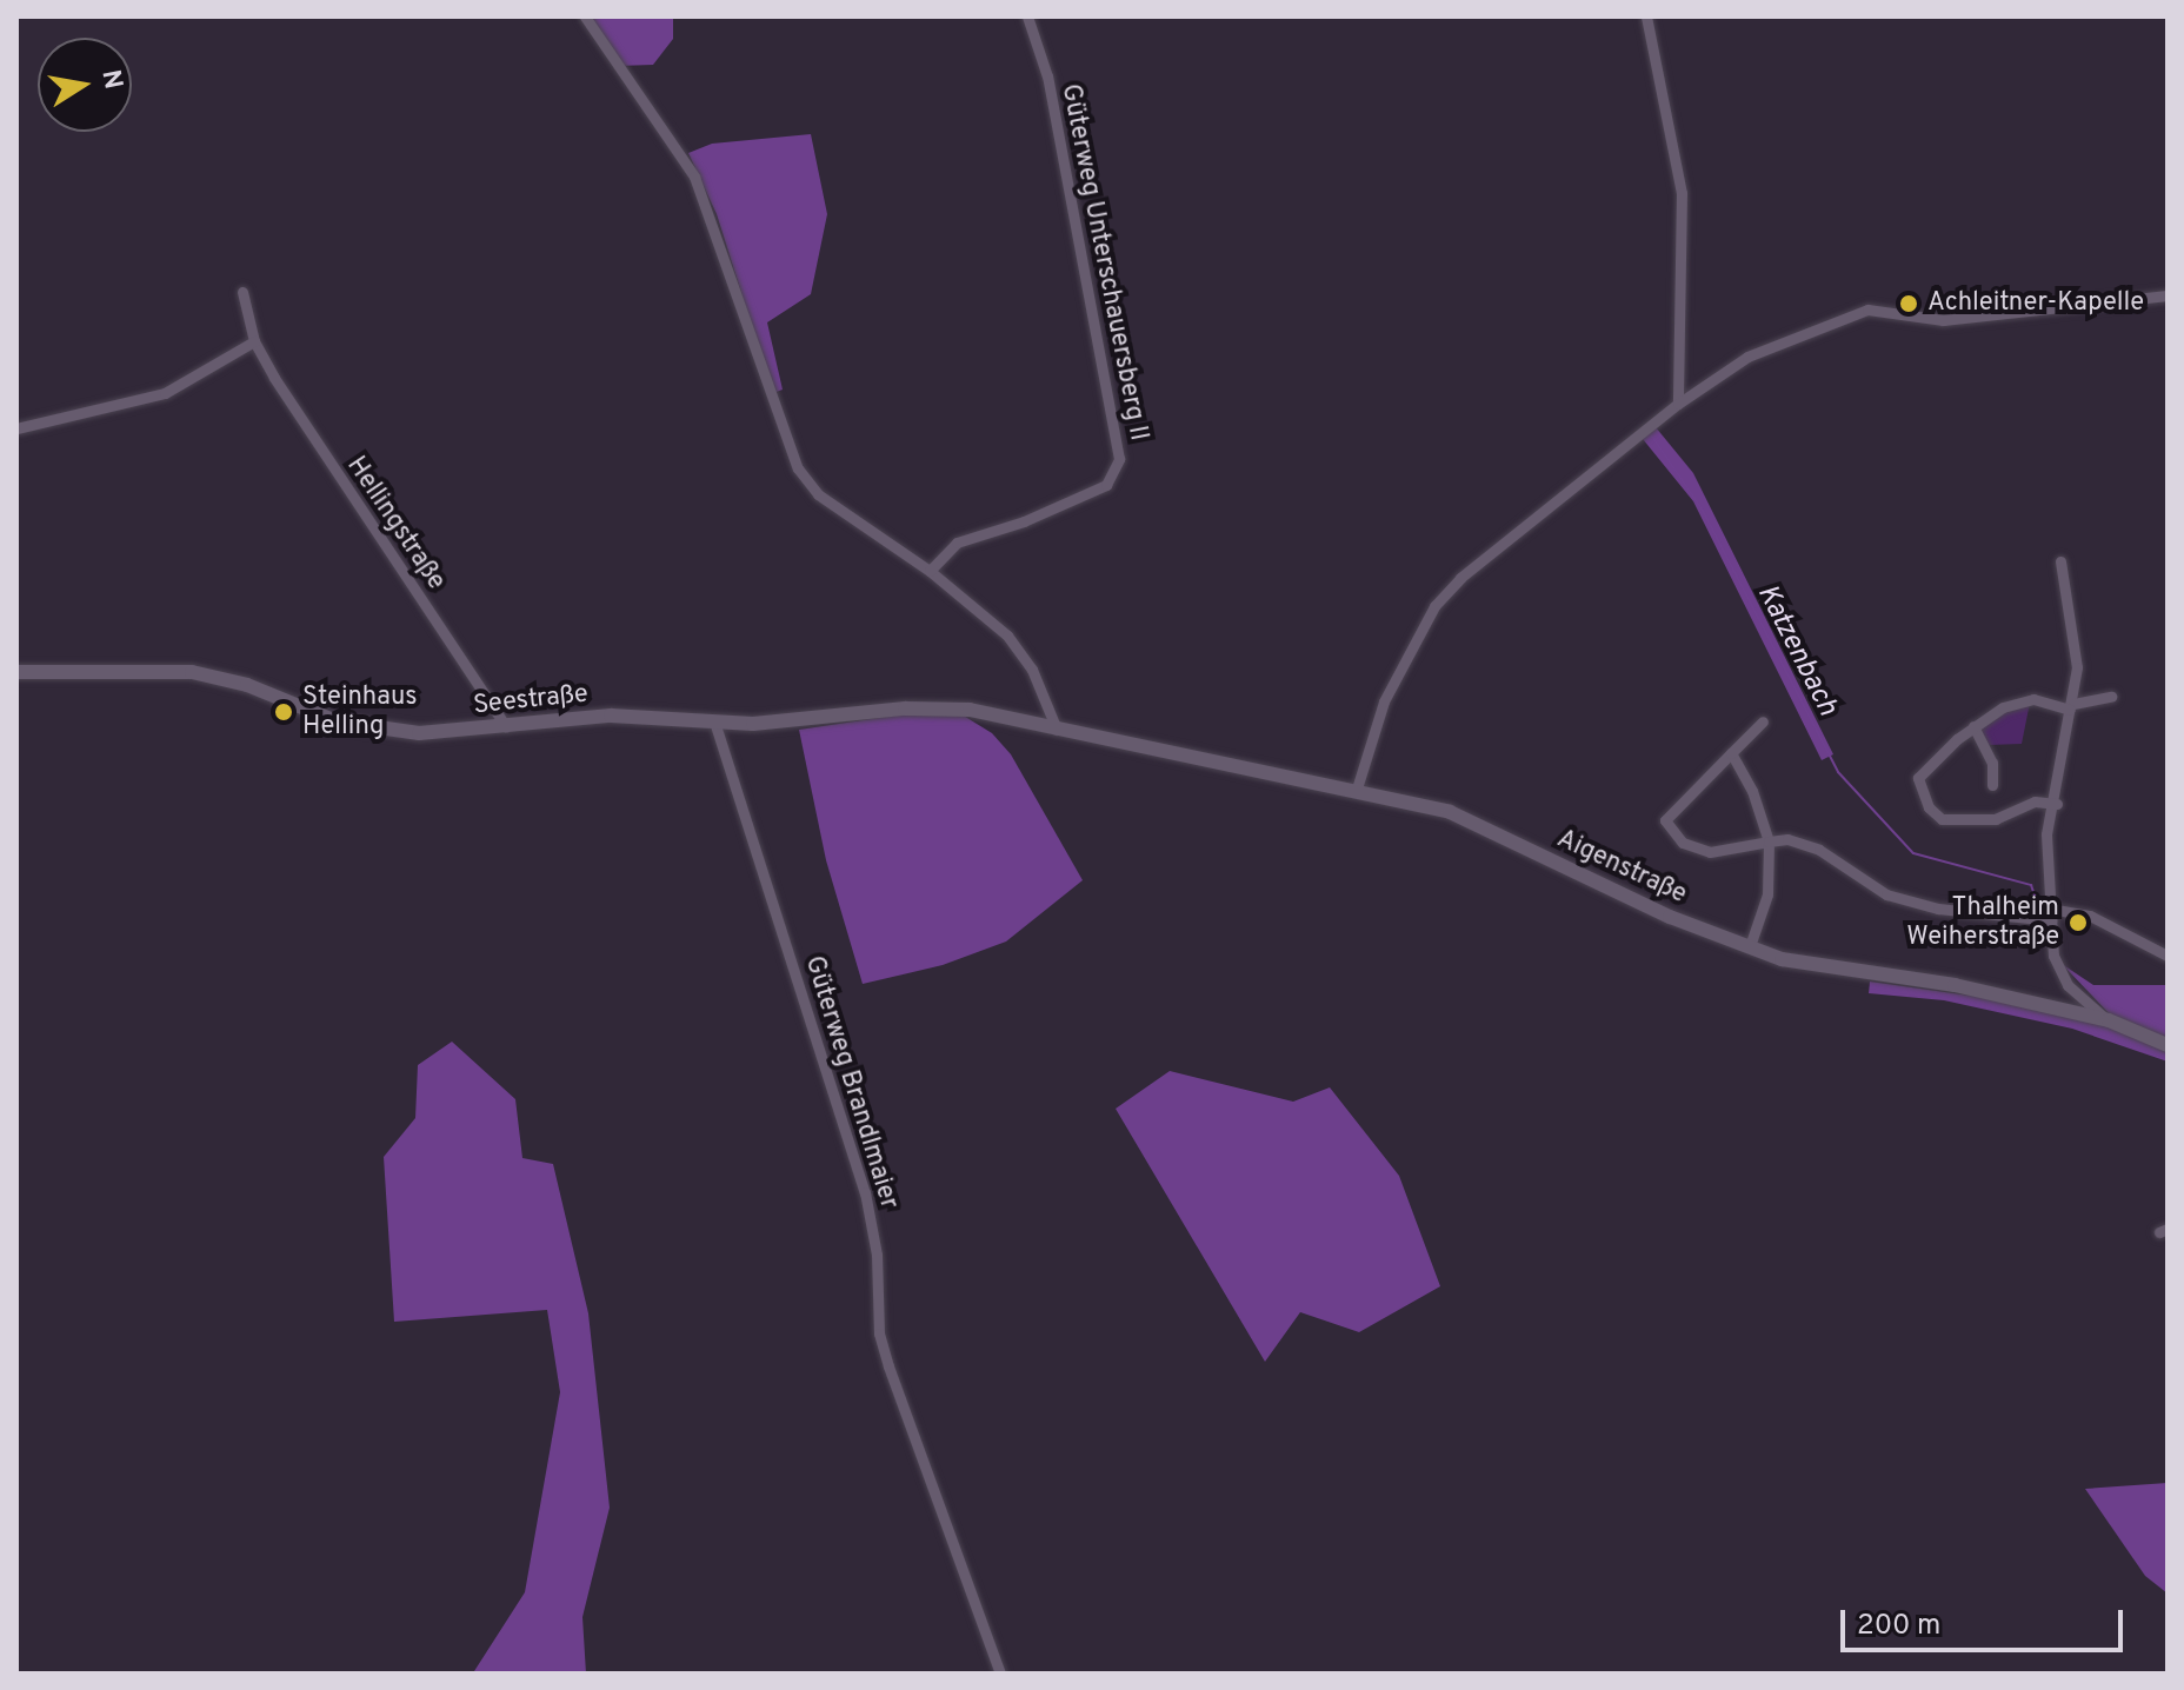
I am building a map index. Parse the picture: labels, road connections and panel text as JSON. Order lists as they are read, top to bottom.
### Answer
{
  "streets": {
    "street": [
      "Güterweg Unterschauersberg II",
      "Hellingstraße",
      "Seestraße",
      "Aigenstraße",
      "Güterweg Brandlmaier"
    ]
  },
  "crossings": [
    ["Hellingstraße", "Seestraße"],
    ["Seestraße", "Aigenstraße"],
    ["Seestraße", "Güterweg Brandlmaier"]
  ],
  "water": ["Katzenbach"],
  "places": ["Achleitner-Kapelle", "Steinhaus Helling", "Thalheim Weiherstraße"],
  "scale_bar": "200 m",
  "north": "right"
}
